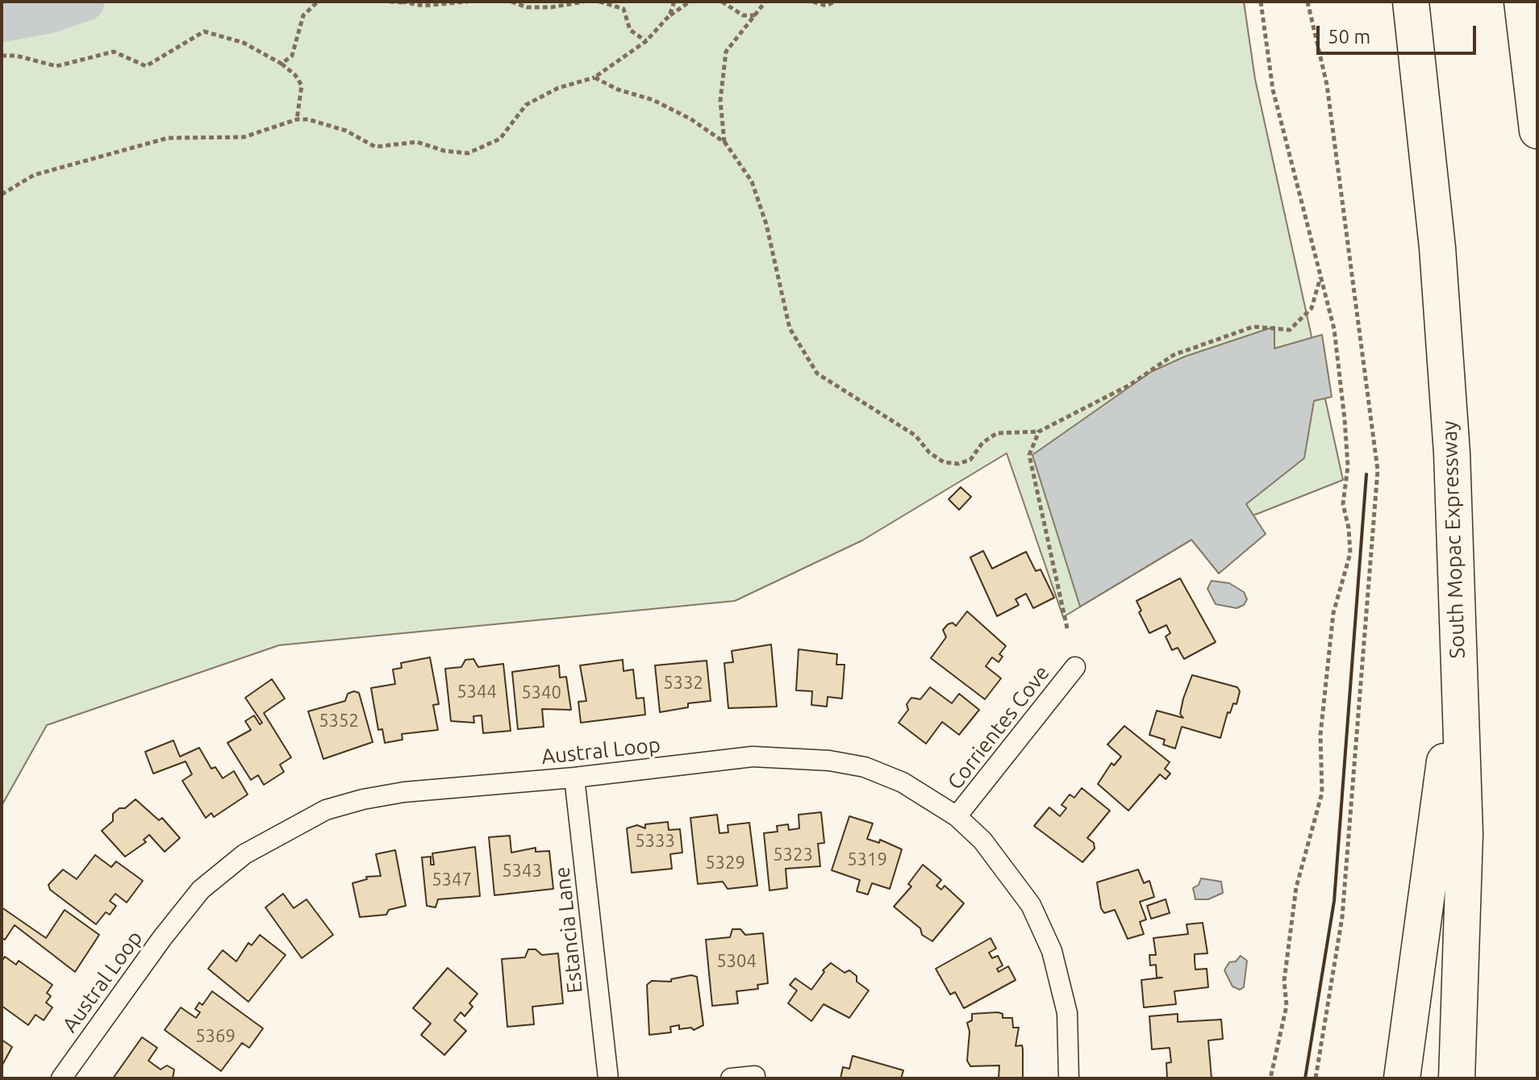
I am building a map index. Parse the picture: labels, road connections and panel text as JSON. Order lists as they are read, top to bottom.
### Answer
{
  "streets": {
    "highway": ["South Mopac Expressway"],
    "street": ["Corrientes Cove", "Austral Loop", "Estancia Lane"]
  },
  "crossings": [
    ["Corrientes Cove", "Austral Loop"],
    ["Austral Loop", "Estancia Lane"]
  ],
  "house_numbers": [
    "5332",
    "5344",
    "5340",
    "5352",
    "5333",
    "5323",
    "5319",
    "5329",
    "5343",
    "5347",
    "5304",
    "5369"
  ],
  "scale_bar": "50 m"
}
